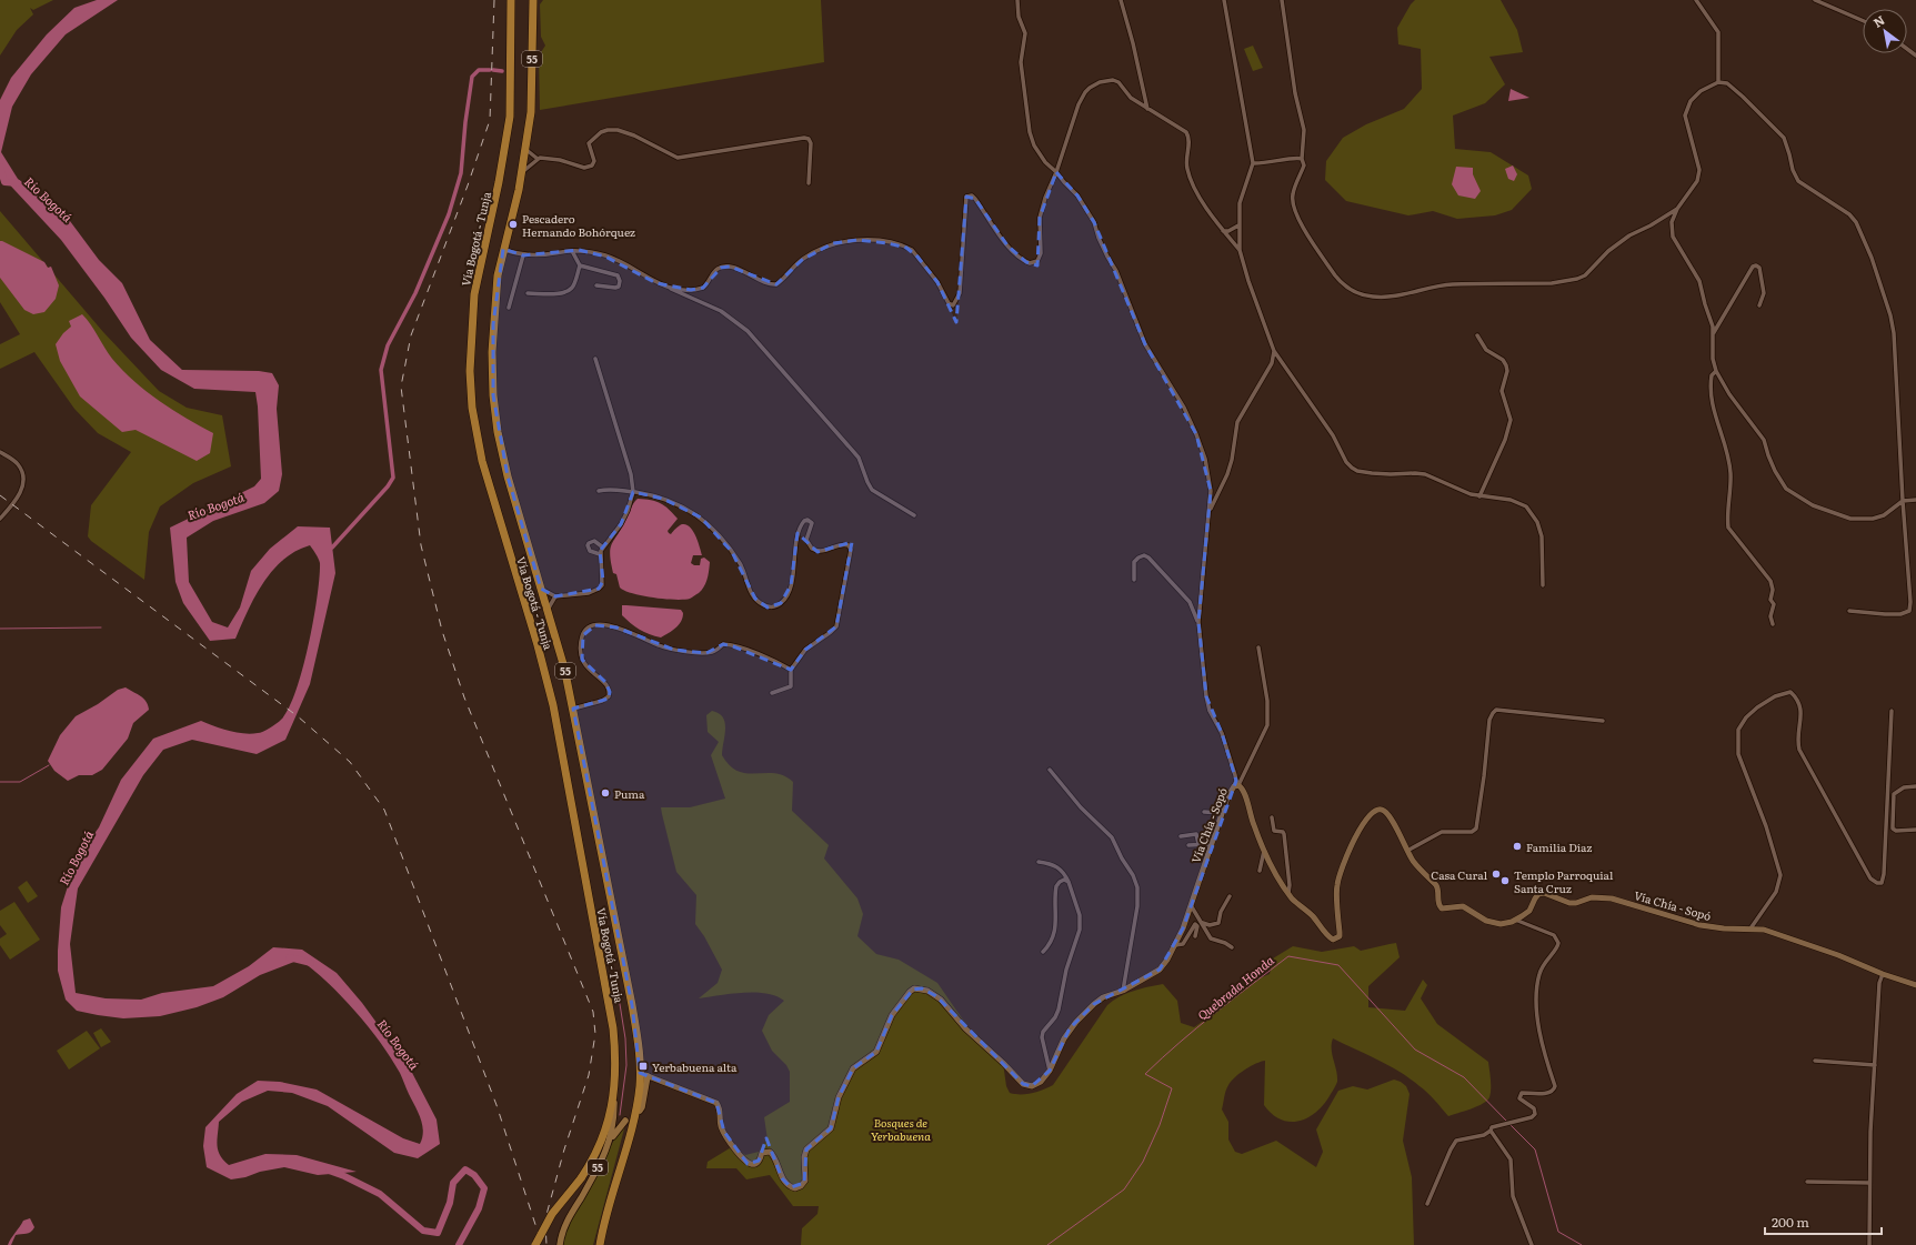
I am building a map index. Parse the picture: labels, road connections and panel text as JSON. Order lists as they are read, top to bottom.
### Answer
{
  "streets": {
    "highway": ["55", "Vía Bogotá - Tunja"],
    "street": ["Vía Chía - Sopó"]
  },
  "crossings": [
    ["55", "Vía Bogotá - Tunja"],
    ["Vía Bogotá - Tunja", "Vía Chía - Sopó"]
  ],
  "water": ["Río Bogotá", "Quebrada Honda"],
  "parks": ["Bosques de Yerbabuena"],
  "places": {
    "other": [
      "Pescadero Hernando Bohórquez",
      "Puma",
      "Familia Díaz",
      "Casa Cural",
      "Templo Parroquial Santa Cruz"
    ],
    "transit": ["Yerbabuena alta"]
  },
  "scale_bar": "200 m",
  "north": "top left"
}
